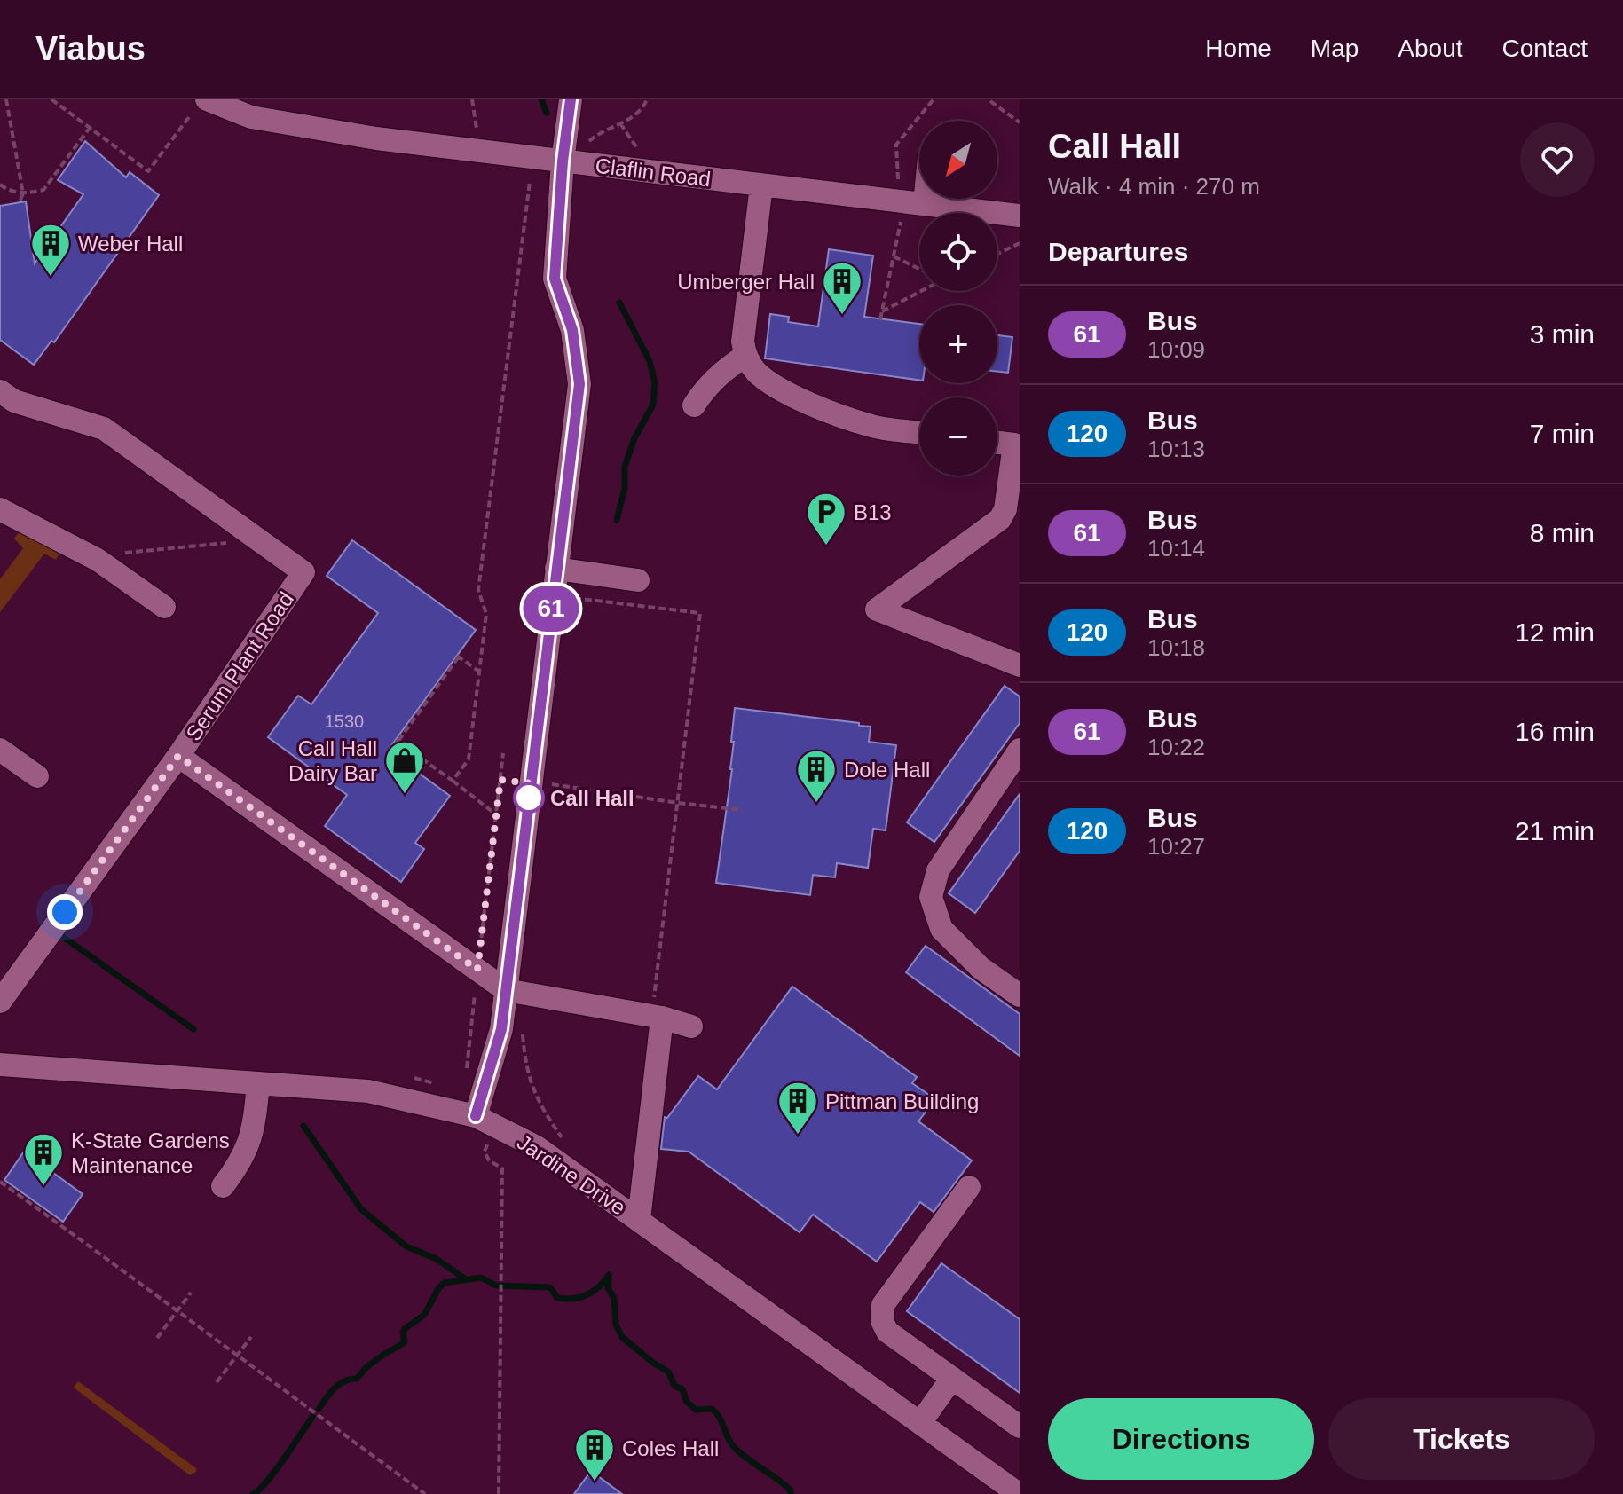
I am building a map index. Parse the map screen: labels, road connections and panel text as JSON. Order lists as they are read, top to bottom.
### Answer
{
  "streets": {
    "street": ["Claflin Road", "Serum Plant Road", "Jardine Drive"]
  },
  "places": {
    "building": [
      "Weber Hall",
      "Umberger Hall",
      "Dole Hall",
      "Pittman Building",
      "K-State Gardens Maintenance",
      "Coles Hall"
    ],
    "parking": ["B13"],
    "shop": ["Call Hall Dairy Bar"],
    "other": ["Call Hall"]
  },
  "lines": ["bus line 61"],
  "house_numbers": ["1530"],
  "north": "bottom left",
  "page": {
    "header": "Viabus",
    "nav": [
      "Home",
      "Map",
      "About",
      "Contact"
    ],
    "on_map": "61",
    "heading": [
      ["Call Hall", "Walk · 4 min · 270 m"],
      "Departures"
    ],
    "map_buttons": ["+", "−"],
    "list": [
      {
        "mark": "61",
        "name": "Bus",
        "note": "10:09",
        "value": "3 min"
      },
      {
        "mark": "120",
        "name": "Bus",
        "note": "10:13",
        "value": "7 min"
      },
      {
        "mark": "61",
        "name": "Bus",
        "note": "10:14",
        "value": "8 min"
      },
      {
        "mark": "120",
        "name": "Bus",
        "note": "10:18",
        "value": "12 min"
      },
      {
        "mark": "61",
        "name": "Bus",
        "note": "10:22",
        "value": "16 min"
      },
      {
        "mark": "120",
        "name": "Bus",
        "note": "10:27",
        "value": "21 min"
      }
    ],
    "buttons": ["Directions", "Tickets"]
  }
}
